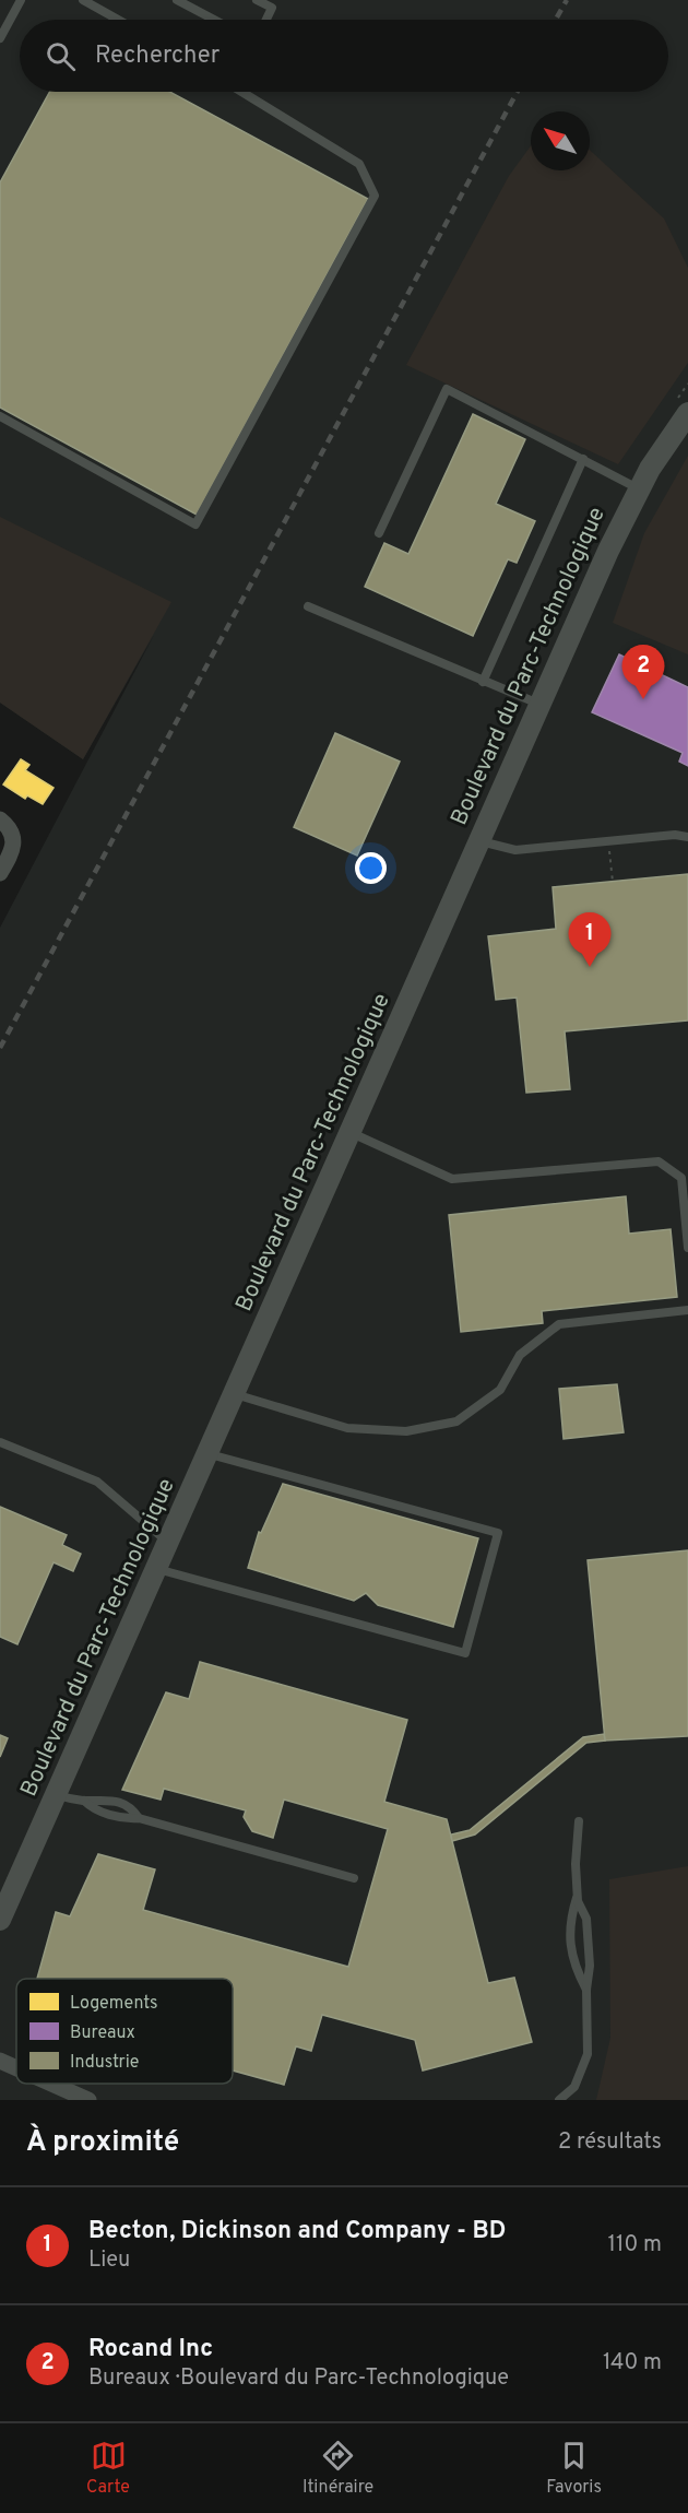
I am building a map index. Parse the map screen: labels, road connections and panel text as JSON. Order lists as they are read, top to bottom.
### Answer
{
  "streets": {
    "street": ["Boulevard du Parc-Technologique"]
  },
  "legend": ["Logements", "Bureaux", "Industrie"],
  "north": "top left",
  "page": {
    "search": "Rechercher",
    "pins": ["2", "1"],
    "heading": ["À proximité", "2 résultats"],
    "list": [
      {
        "mark": "1",
        "name": "Becton, Dickinson and Company - BD",
        "note": "Lieu",
        "value": "110 m"
      },
      {
        "mark": "2",
        "name": "Rocand Inc",
        "note": "Bureaux · Boulevard du Parc-Technologique",
        "value": "140 m"
      }
    ],
    "nav": ["Carte", "Itinéraire", "Favoris"]
  }
}
